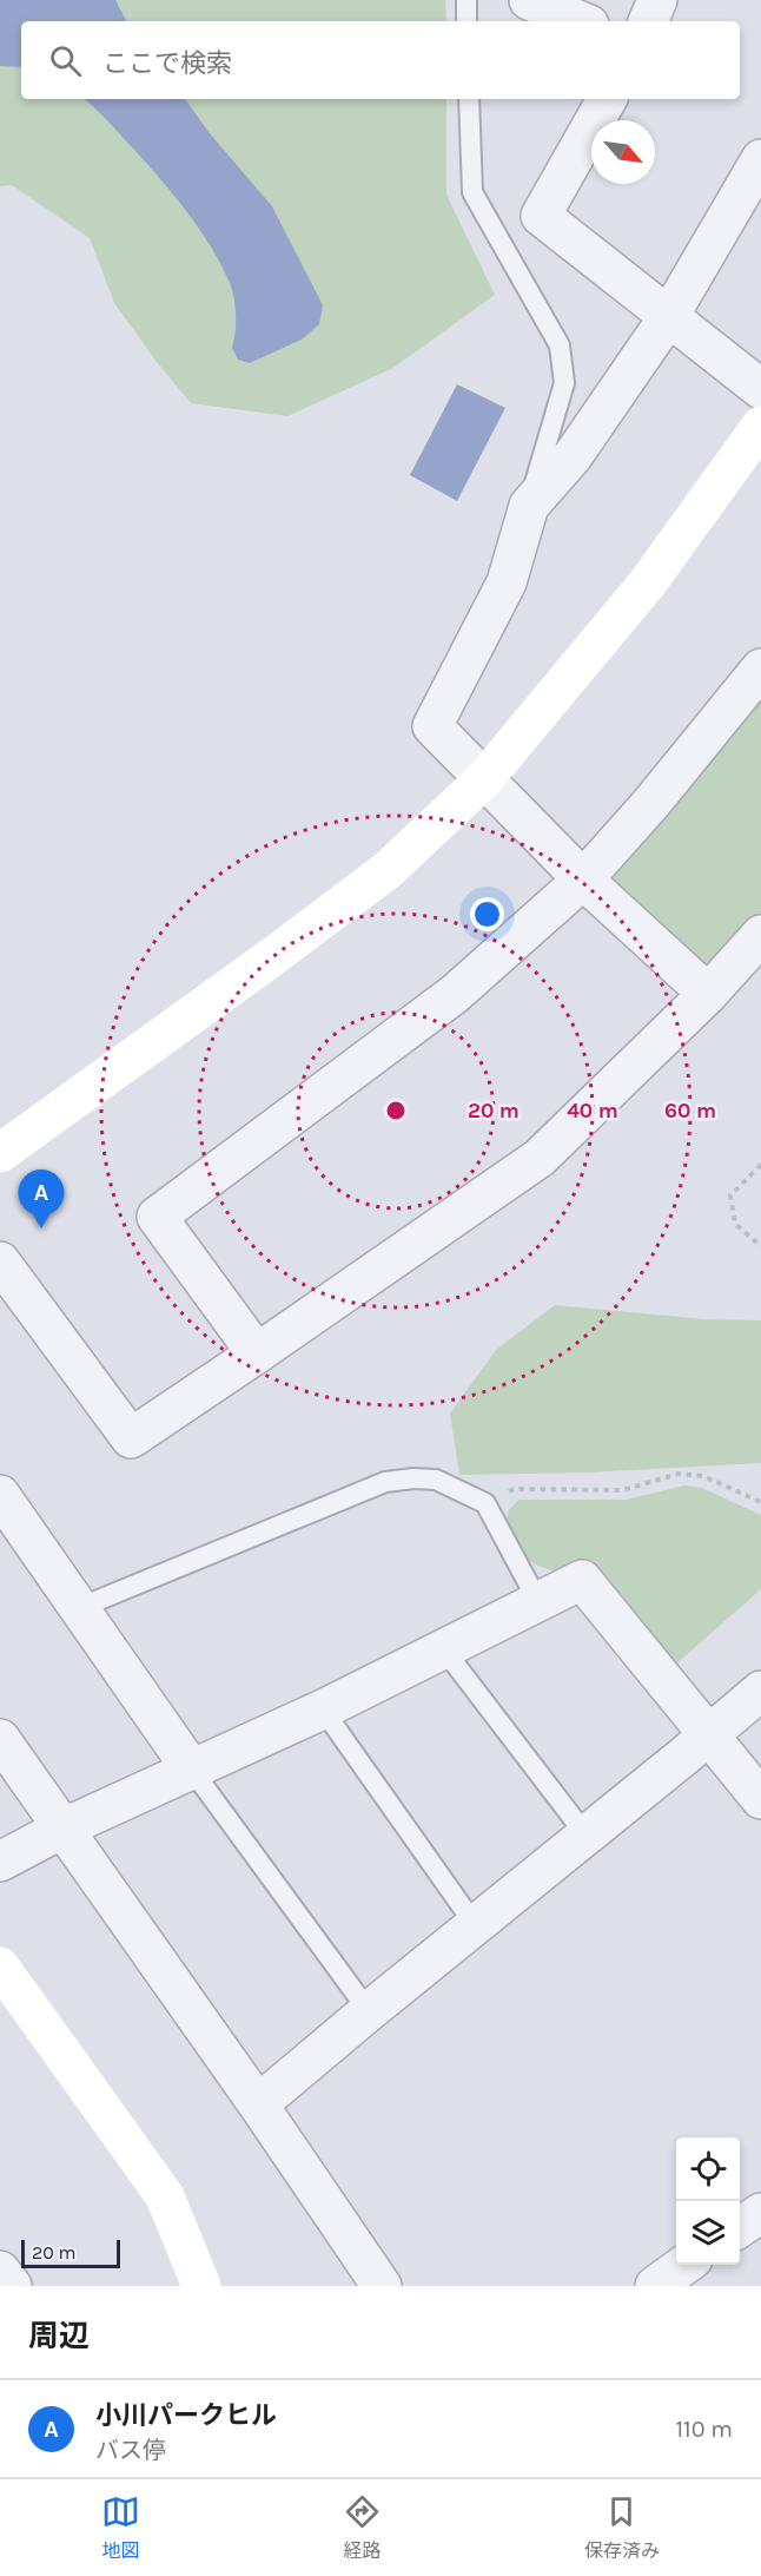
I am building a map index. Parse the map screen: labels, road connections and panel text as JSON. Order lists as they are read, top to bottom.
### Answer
{
  "scale_bar": "20 m",
  "north": "bottom right",
  "page": {
    "search": "ここで検索",
    "pins": "A",
    "scale": "20 m",
    "heading": "周辺",
    "list": [
      {
        "mark": "A",
        "name": "小川パークヒル",
        "note": "バス停",
        "value": "110 m"
      }
    ],
    "nav": ["地図", "経路", "保存済み"]
  },
  "rings": ["20 m", "40 m", "60 m"]
}
